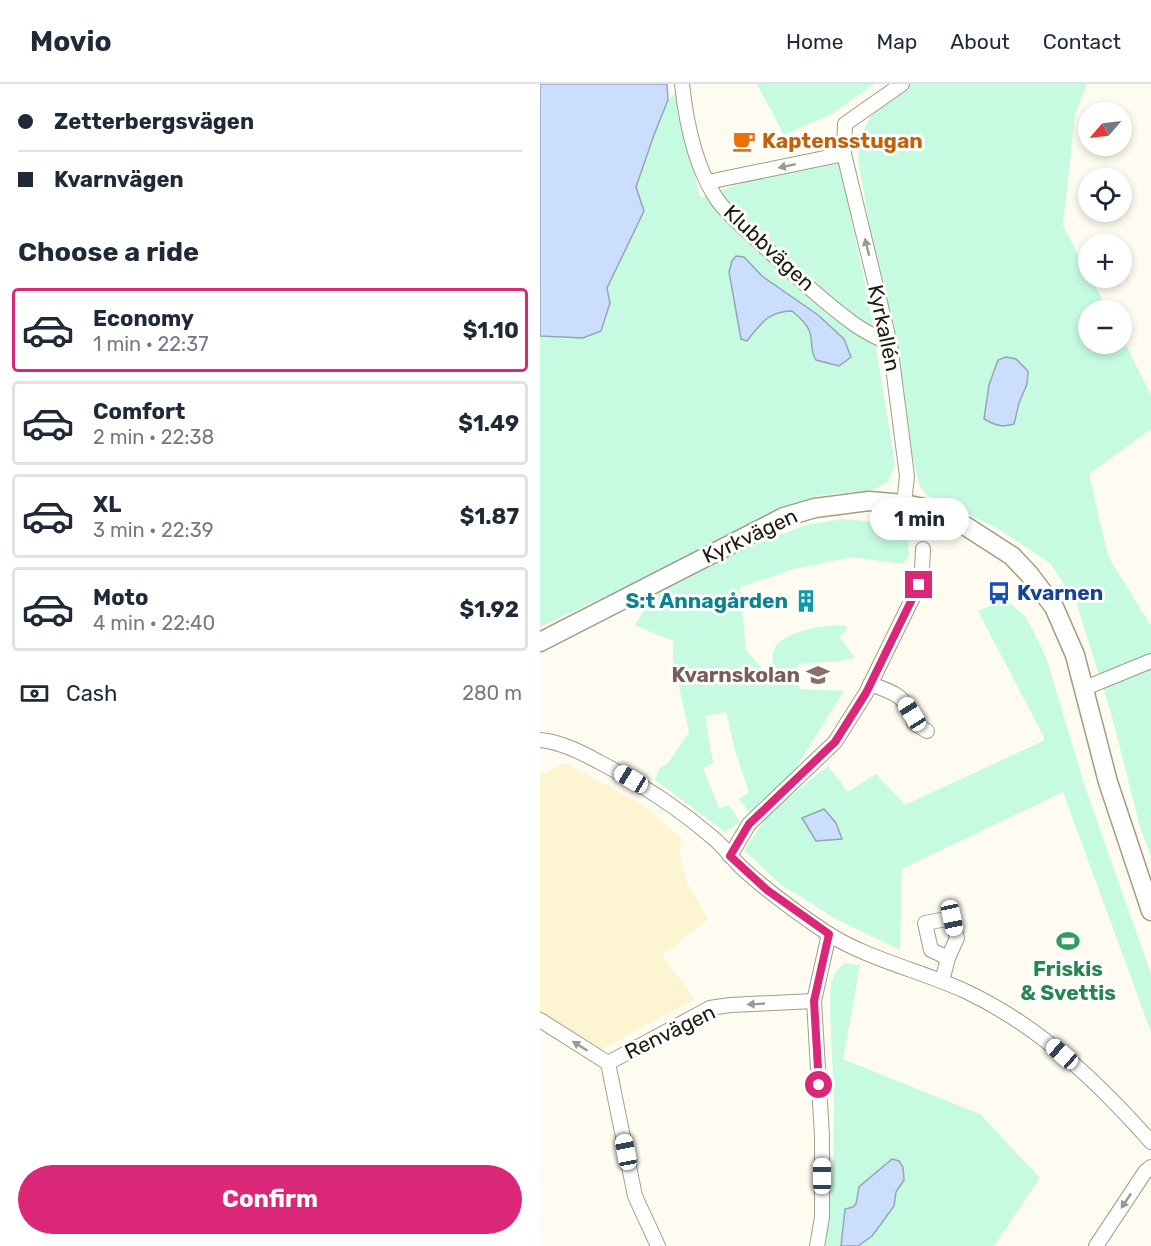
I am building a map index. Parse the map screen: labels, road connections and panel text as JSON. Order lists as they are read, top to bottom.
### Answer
{
  "streets": {
    "street": [
      "Klubbvägen",
      "Kyrkallén",
      "Kyrkvägen",
      "Renvägen"
    ]
  },
  "crossings": [
    ["Klubbvägen", "Kyrkallén"],
    ["Kyrkallén", "Kyrkvägen"]
  ],
  "one_way": ["Kyrkallén", "Renvägen"],
  "places": {
    "cafe": ["Kaptensstugan"],
    "bus stop": ["Kvarnen"],
    "building": ["S:t Annagården"],
    "school or university": ["Kvarnskolan"],
    "sports": ["Friskis & Svettis"]
  },
  "north": "bottom left",
  "page": {
    "header": "Movio",
    "nav": [
      "Home",
      "Map",
      "About",
      "Contact"
    ],
    "banner": ["Zetterbergsvägen", "Kvarnvägen"],
    "map_buttons": ["+", "−"],
    "heading": "Choose a ride",
    "list": [
      {
        "name": "Economy",
        "note": "1 min · 22:37",
        "value": "$1.10"
      },
      {
        "name": "Comfort",
        "note": "2 min · 22:38",
        "value": "$1.49"
      },
      {
        "name": "XL",
        "note": "3 min · 22:39",
        "value": "$1.87"
      },
      {
        "name": "Moto",
        "note": "4 min · 22:40",
        "value": "$1.92"
      }
    ],
    "bubble": "1 min",
    "pay": ["Cash", "280 m"],
    "buttons": "Confirm"
  }
}
